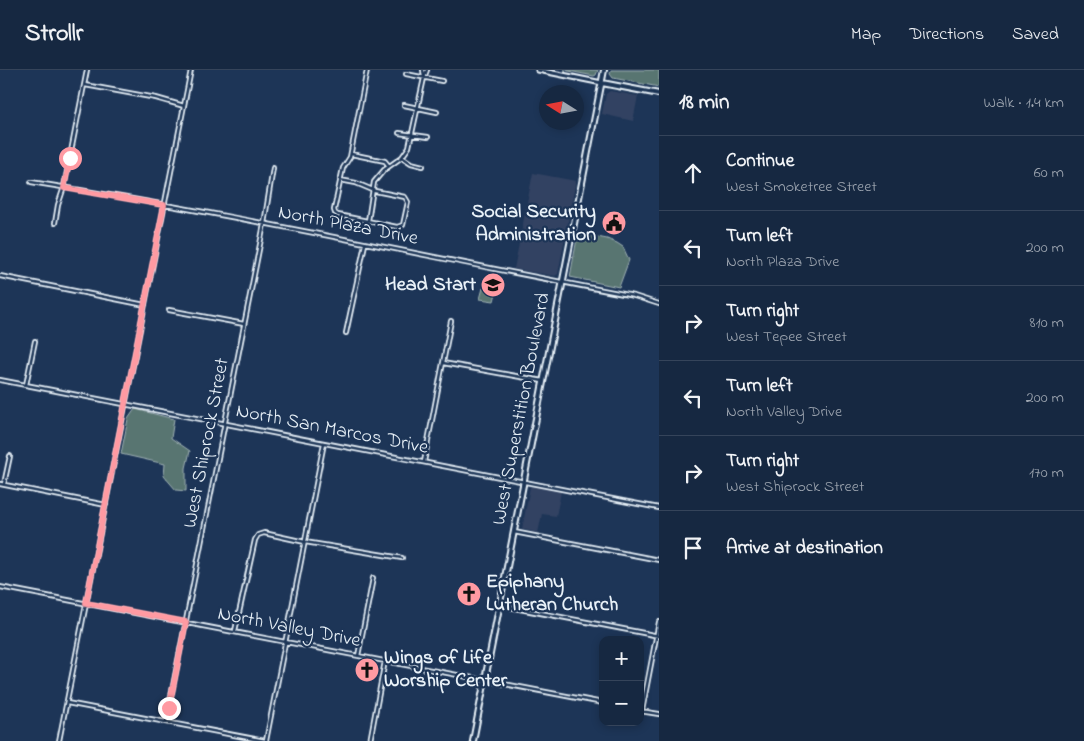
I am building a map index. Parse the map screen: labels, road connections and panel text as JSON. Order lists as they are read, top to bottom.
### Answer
{
  "streets": {
    "main road": ["West Superstition Boulevard"],
    "street": [
      "North Plaza Drive",
      "North San Marcos Drive",
      "West Shiprock Street",
      "North Valley Drive"
    ]
  },
  "crossings": [
    ["North Plaza Drive", "West Superstition Boulevard"],
    ["North Plaza Drive", "West Shiprock Street"],
    ["West Superstition Boulevard", "North San Marcos Drive"],
    ["West Superstition Boulevard", "North Valley Drive"],
    ["North San Marcos Drive", "West Shiprock Street"],
    ["West Shiprock Street", "North Valley Drive"]
  ],
  "places": {
    "public building": ["Social Security Administration"],
    "school or university": ["Head Start"],
    "church": ["Epiphany Lutheran Church", "Wings of Life Worship Center"]
  },
  "north": "left",
  "page": {
    "header": "Strollr",
    "nav": ["Map", "Directions", "Saved"],
    "heading": ["18 min", "Walk · 1.4 km"],
    "list": [
      ["Continue", "West Smoketree Street", "60 m"],
      ["Turn left", "North Plaza Drive", "200 m"],
      ["Turn right", "West Tepee Street", "810 m"],
      ["Turn left", "North Valley Drive", "200 m"],
      ["Turn right", "West Shiprock Street", "170 m"],
      "Arrive at destination"
    ],
    "map_buttons": ["+", "−"]
  }
}
